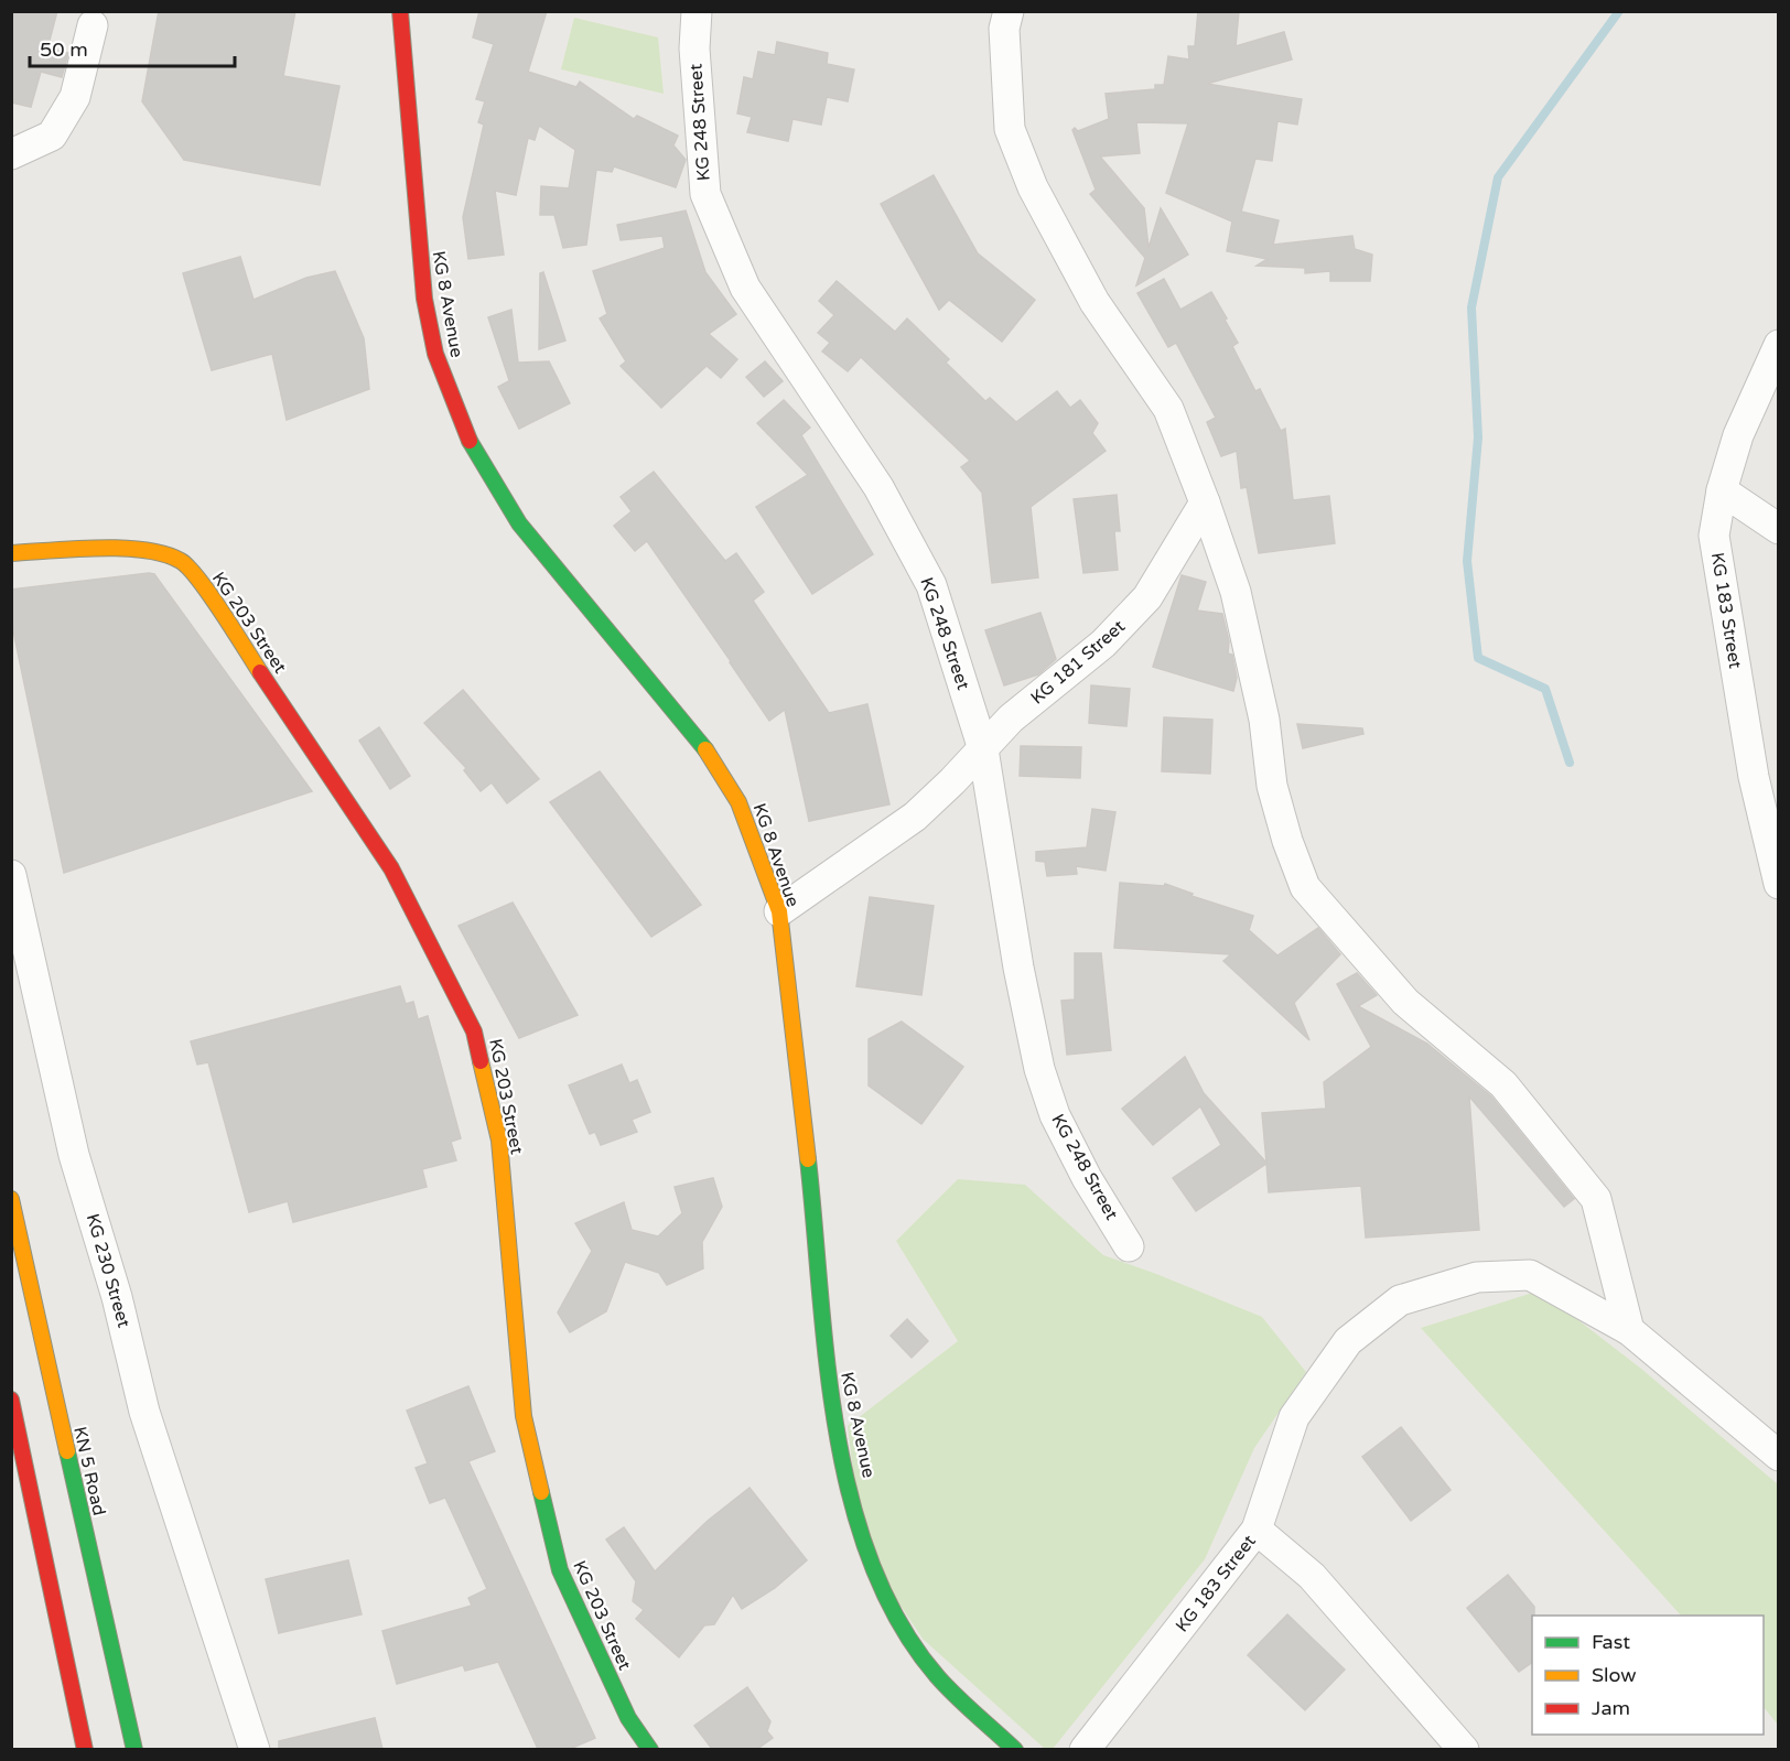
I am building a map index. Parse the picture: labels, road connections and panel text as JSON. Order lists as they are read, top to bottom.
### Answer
{
  "streets": {
    "street": [
      "KG 248 Street",
      "KG 8 Avenue",
      "KG 183 Street",
      "KG 203 Street",
      "KG 181 Street",
      "KG 230 Street",
      "KN 5 Road"
    ]
  },
  "crossings": [
    ["KG 248 Street", "KG 181 Street"],
    ["KG 8 Avenue", "KG 181 Street"]
  ],
  "legend": ["Fast", "Slow", "Jam"],
  "scale_bar": "50 m"
}
